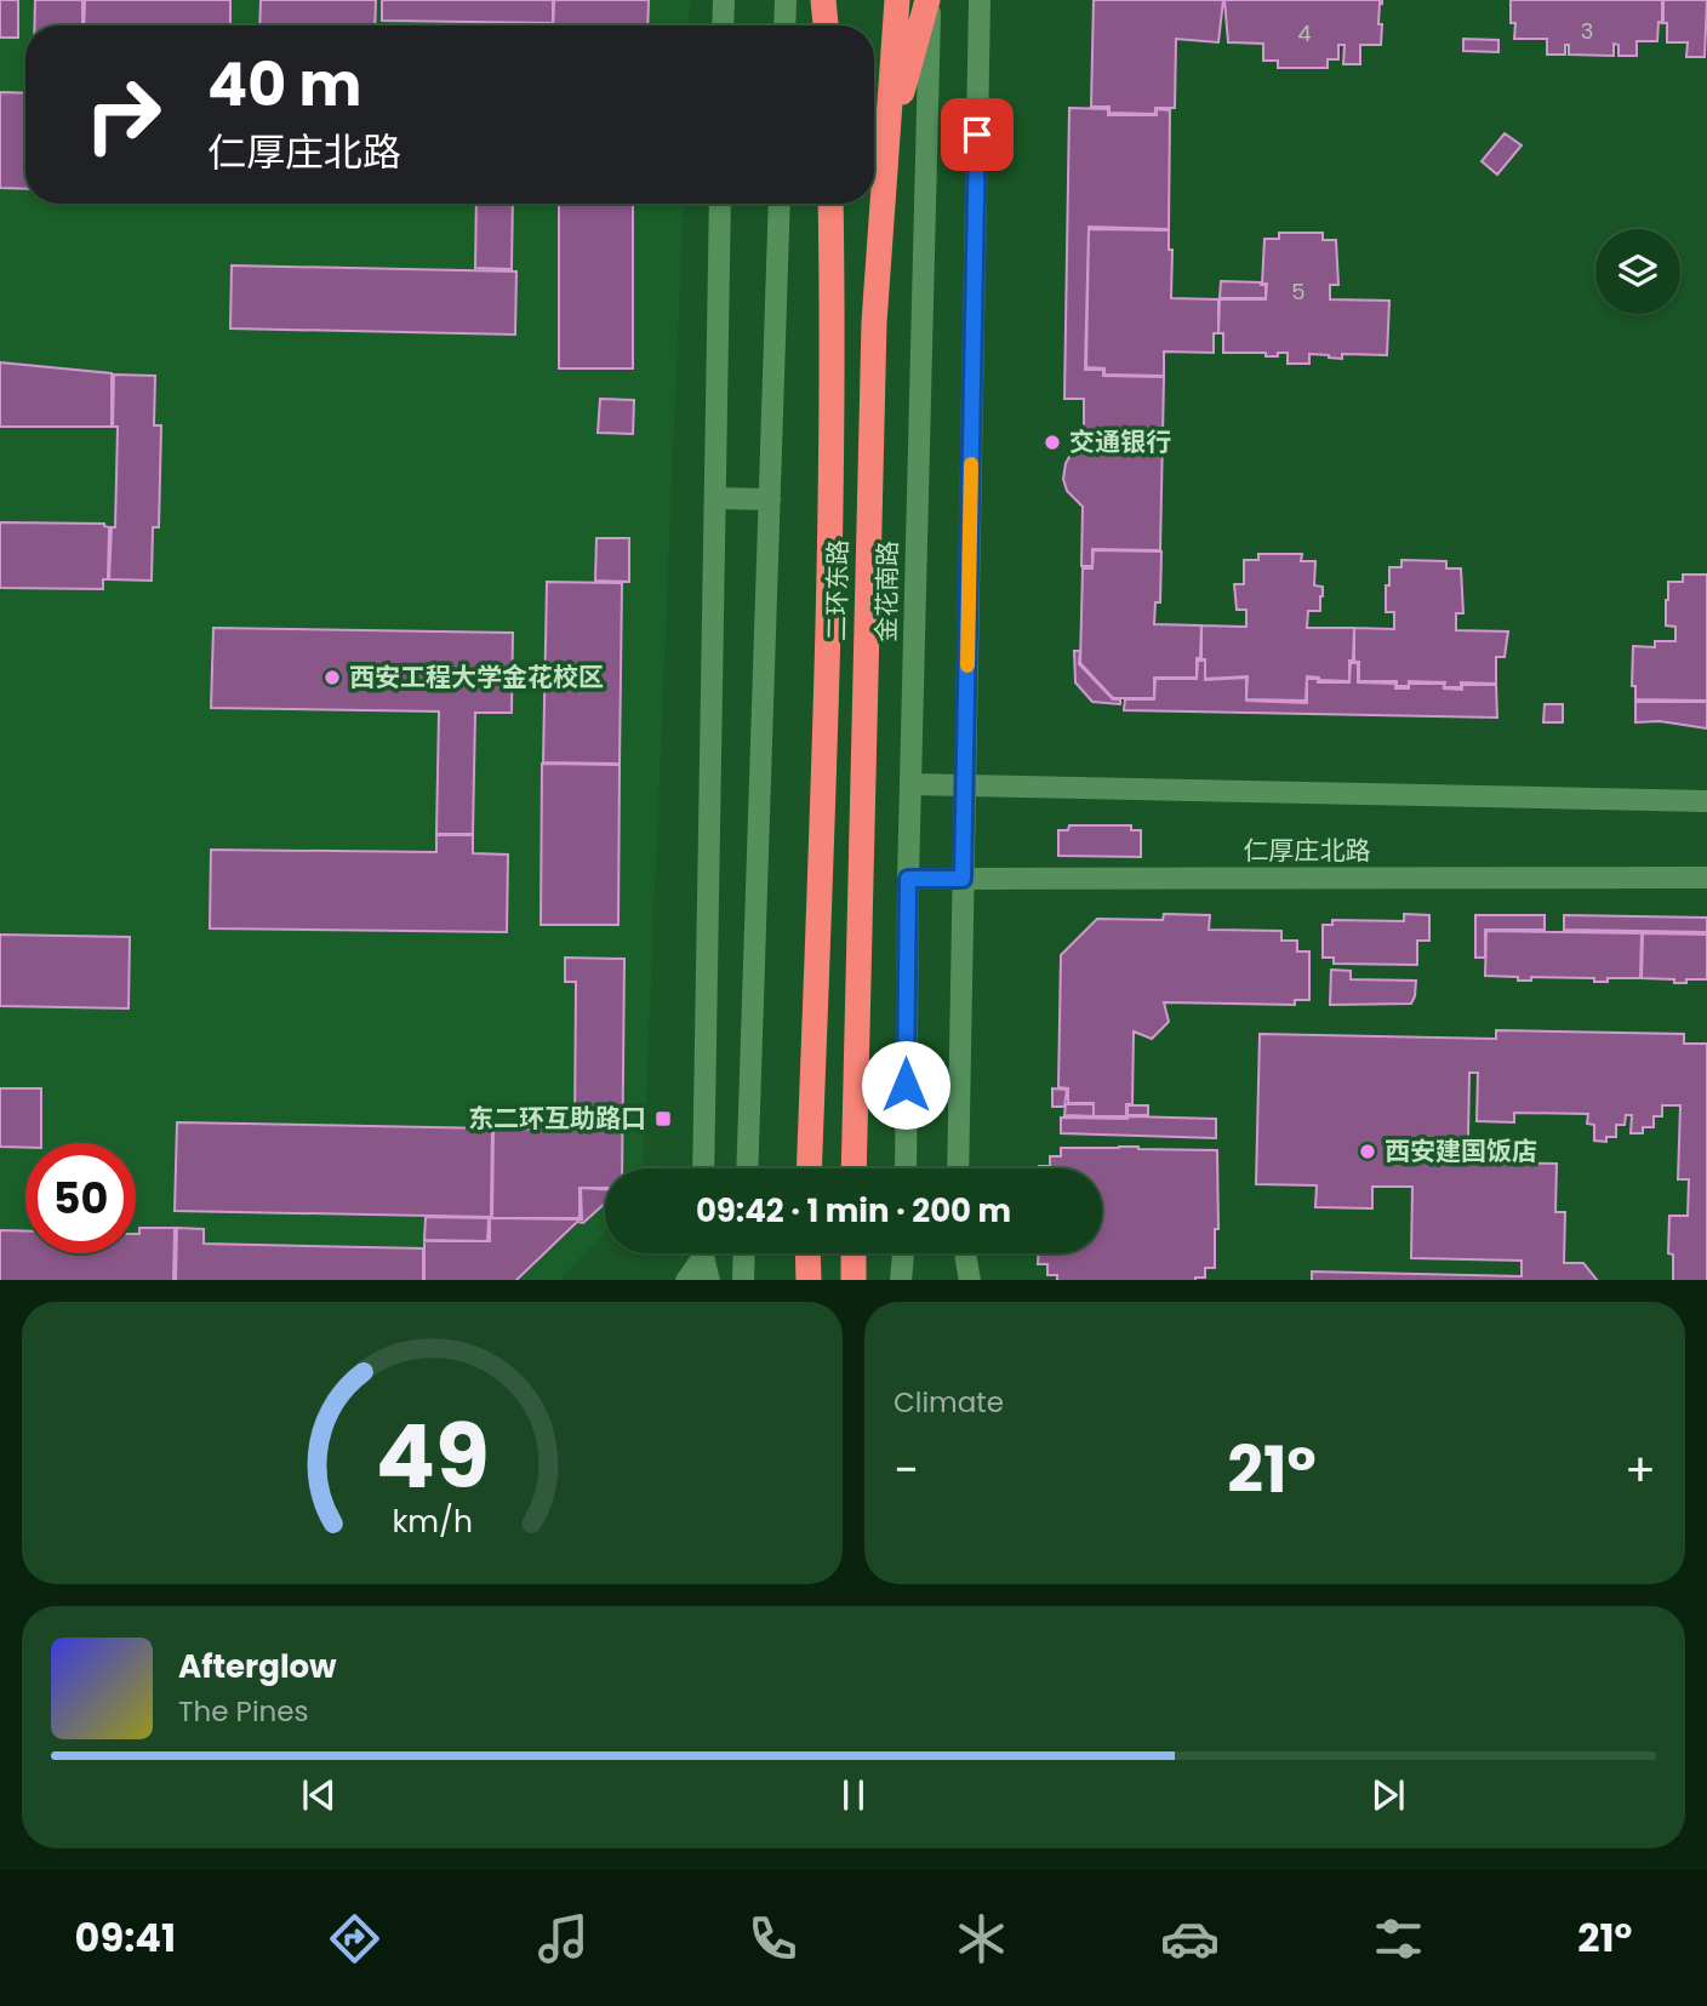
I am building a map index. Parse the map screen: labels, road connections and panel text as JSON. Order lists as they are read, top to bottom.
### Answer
{
  "streets": {
    "highway": ["二环东路"],
    "street": ["金花南路", "仁厚庄北路"]
  },
  "crossings": [
    ["金花南路", "仁厚庄北路"]
  ],
  "places": {
    "other": ["交通银行", "西安工程大学金花校区", "西安建国饭店"],
    "transit": ["东二环互助路口"]
  },
  "house_numbers": ["3", "4", "5"],
  "page": {
    "turn": ["40 m", "仁厚庄北路"],
    "limit": "50",
    "trip": "09:42 · 1 min · 200 m",
    "tile": "Climate",
    "heat": ["−", "21°", "+"],
    "song": ["Afterglow", "The Pines"],
    "tabs": ["09:41", "21°"],
    "gauge": ["49", "km/h"]
  }
}
